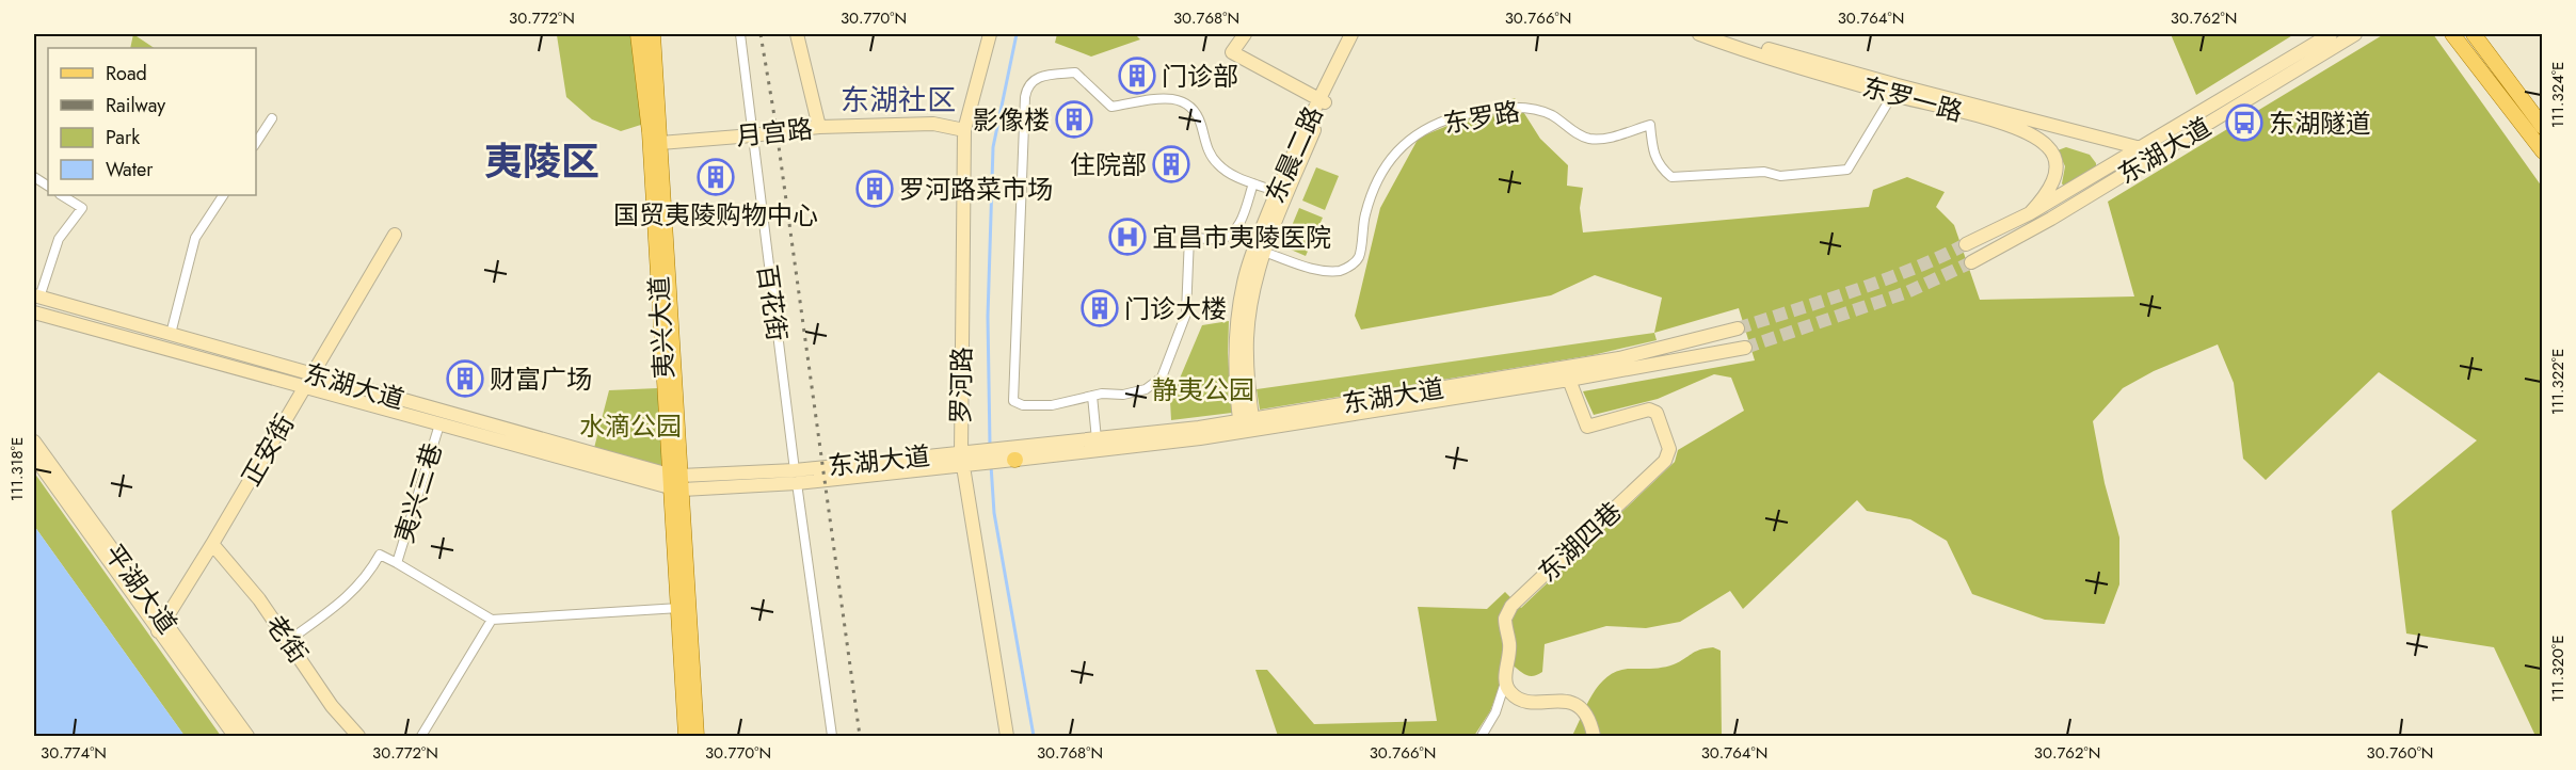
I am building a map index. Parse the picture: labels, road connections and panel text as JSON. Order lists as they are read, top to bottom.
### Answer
{
  "streets": {
    "main road": [
      "东罗一路",
      "月宫路",
      "东湖大道",
      "东晨二路",
      "夷兴大道",
      "罗河路",
      "正安街",
      "东湖四巷",
      "平湖大道",
      "老街"
    ],
    "street": ["东罗路", "百花街", "夷兴三巷"]
  },
  "crossings": [
    ["东罗一路", "东罗路"],
    ["东罗一路", "东湖大道"],
    ["东罗路", "东晨二路"],
    ["月宫路", "百花街"],
    ["月宫路", "夷兴大道"],
    ["月宫路", "罗河路"],
    ["东湖大道", "东晨二路"],
    ["东湖大道", "百花街"],
    ["东湖大道", "夷兴大道"],
    ["东湖大道", "罗河路"],
    ["东湖大道", "正安街"],
    ["东湖大道", "夷兴三巷"],
    ["东湖大道", "东湖四巷"],
    ["正安街", "平湖大道"],
    ["正安街", "老街"]
  ],
  "districts": ["东湖社区", "夷陵区"],
  "parks": ["静夷公园", "水滴公园"],
  "places": {
    "building": [
      "门诊部",
      "影像楼",
      "住院部",
      "国贸夷陵购物中心",
      "罗河路菜市场",
      "门诊大楼",
      "财富广场"
    ],
    "bus stop": ["东湖隧道"],
    "hospital": ["宜昌市夷陵医院"]
  },
  "legend": [
    "Road",
    "Railway",
    "Park",
    "Water"
  ],
  "coordinates": [
    "30.772°N",
    "30.770°N",
    "30.768°N",
    "30.766°N",
    "30.764°N",
    "30.762°N",
    "111.324°E",
    "111.322°E",
    "111.318°E",
    "111.320°E",
    "30.774°N",
    "30.760°N"
  ]
}
